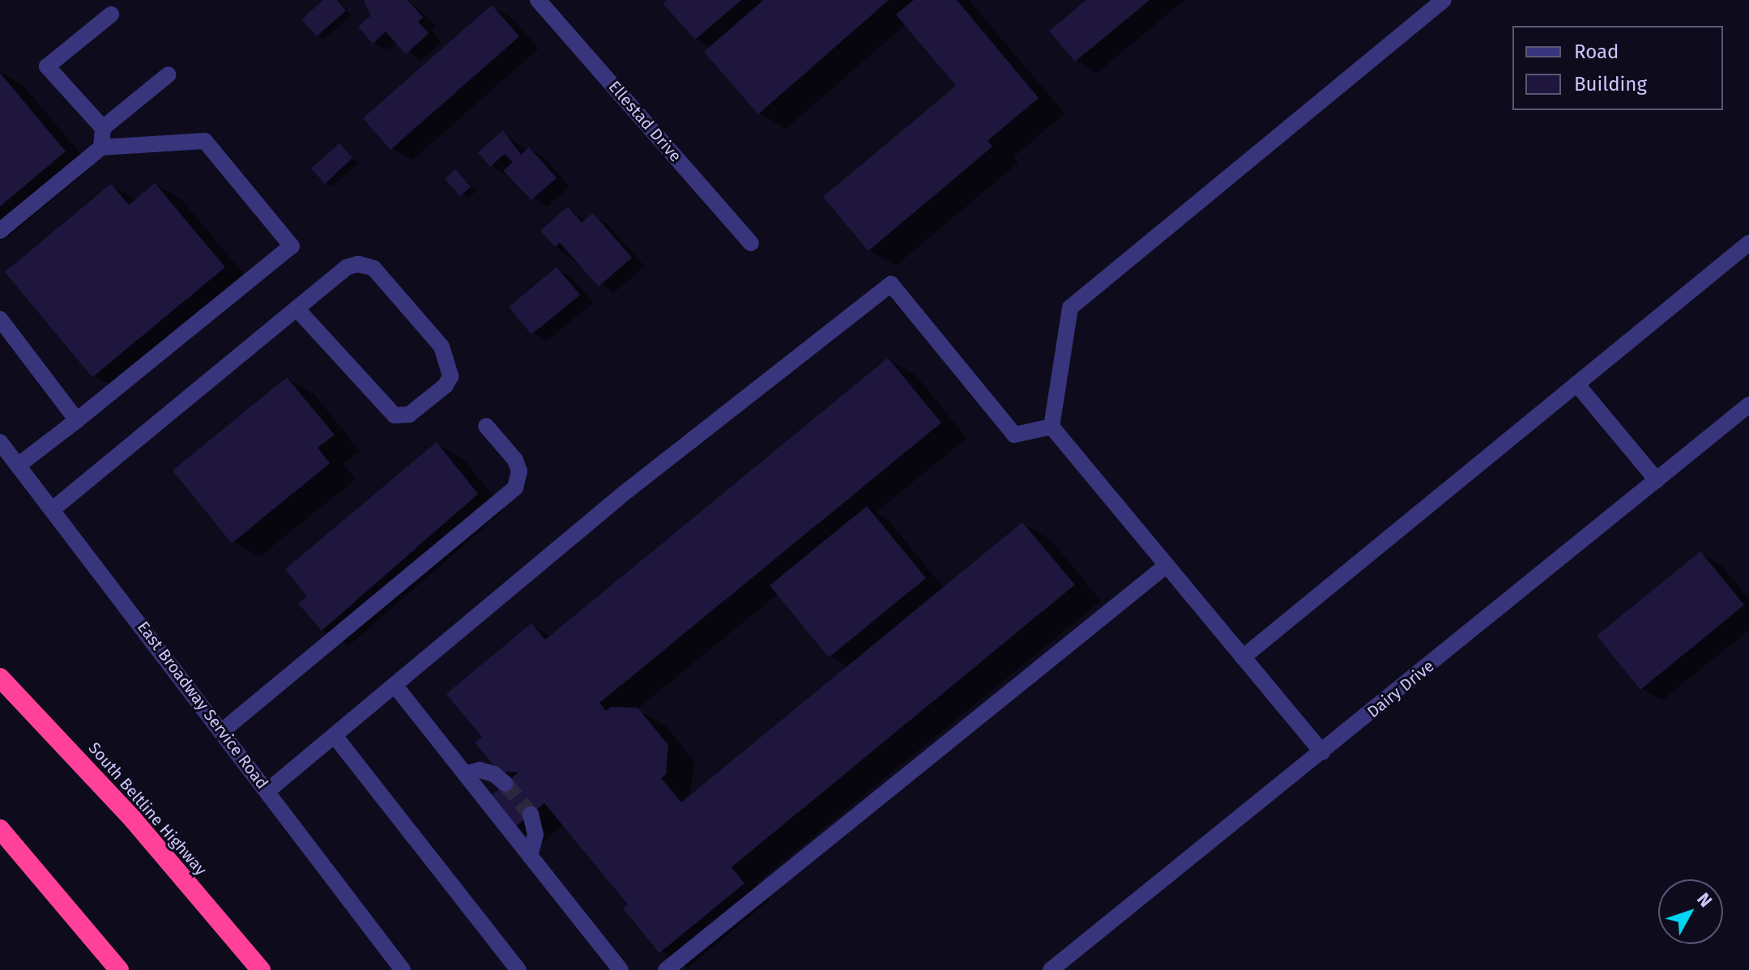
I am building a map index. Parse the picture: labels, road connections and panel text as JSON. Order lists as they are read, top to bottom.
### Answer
{
  "streets": {
    "highway": ["South Beltline Highway"],
    "street": ["Ellestad Drive", "Dairy Drive", "East Broadway Service Road"]
  },
  "legend": ["Road", "Building"],
  "north": "top right"
}
